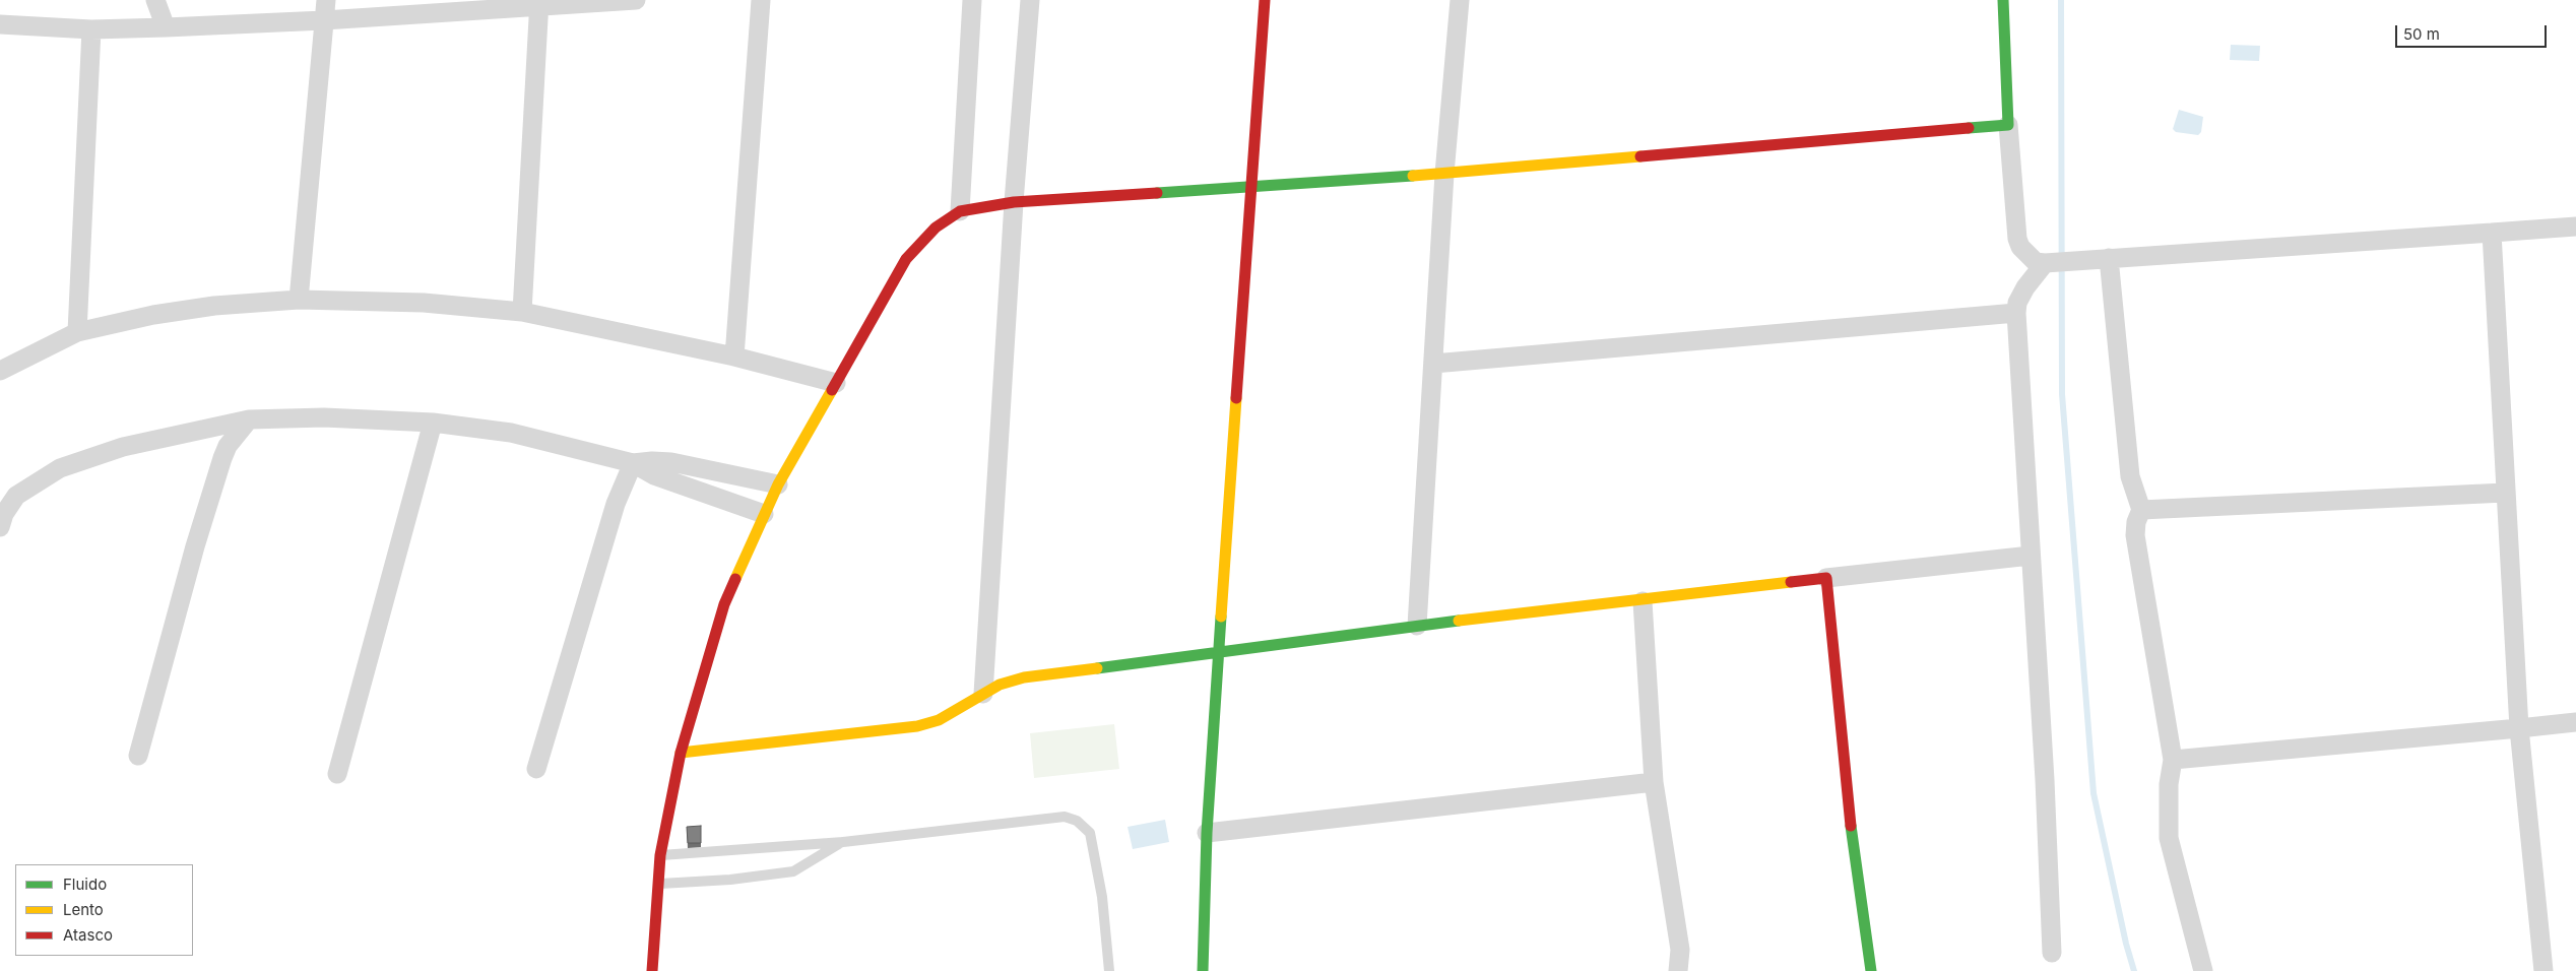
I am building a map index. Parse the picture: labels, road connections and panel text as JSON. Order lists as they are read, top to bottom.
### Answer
{
  "legend": ["Fluido", "Lento", "Atasco"],
  "scale_bar": "50 m"
}
